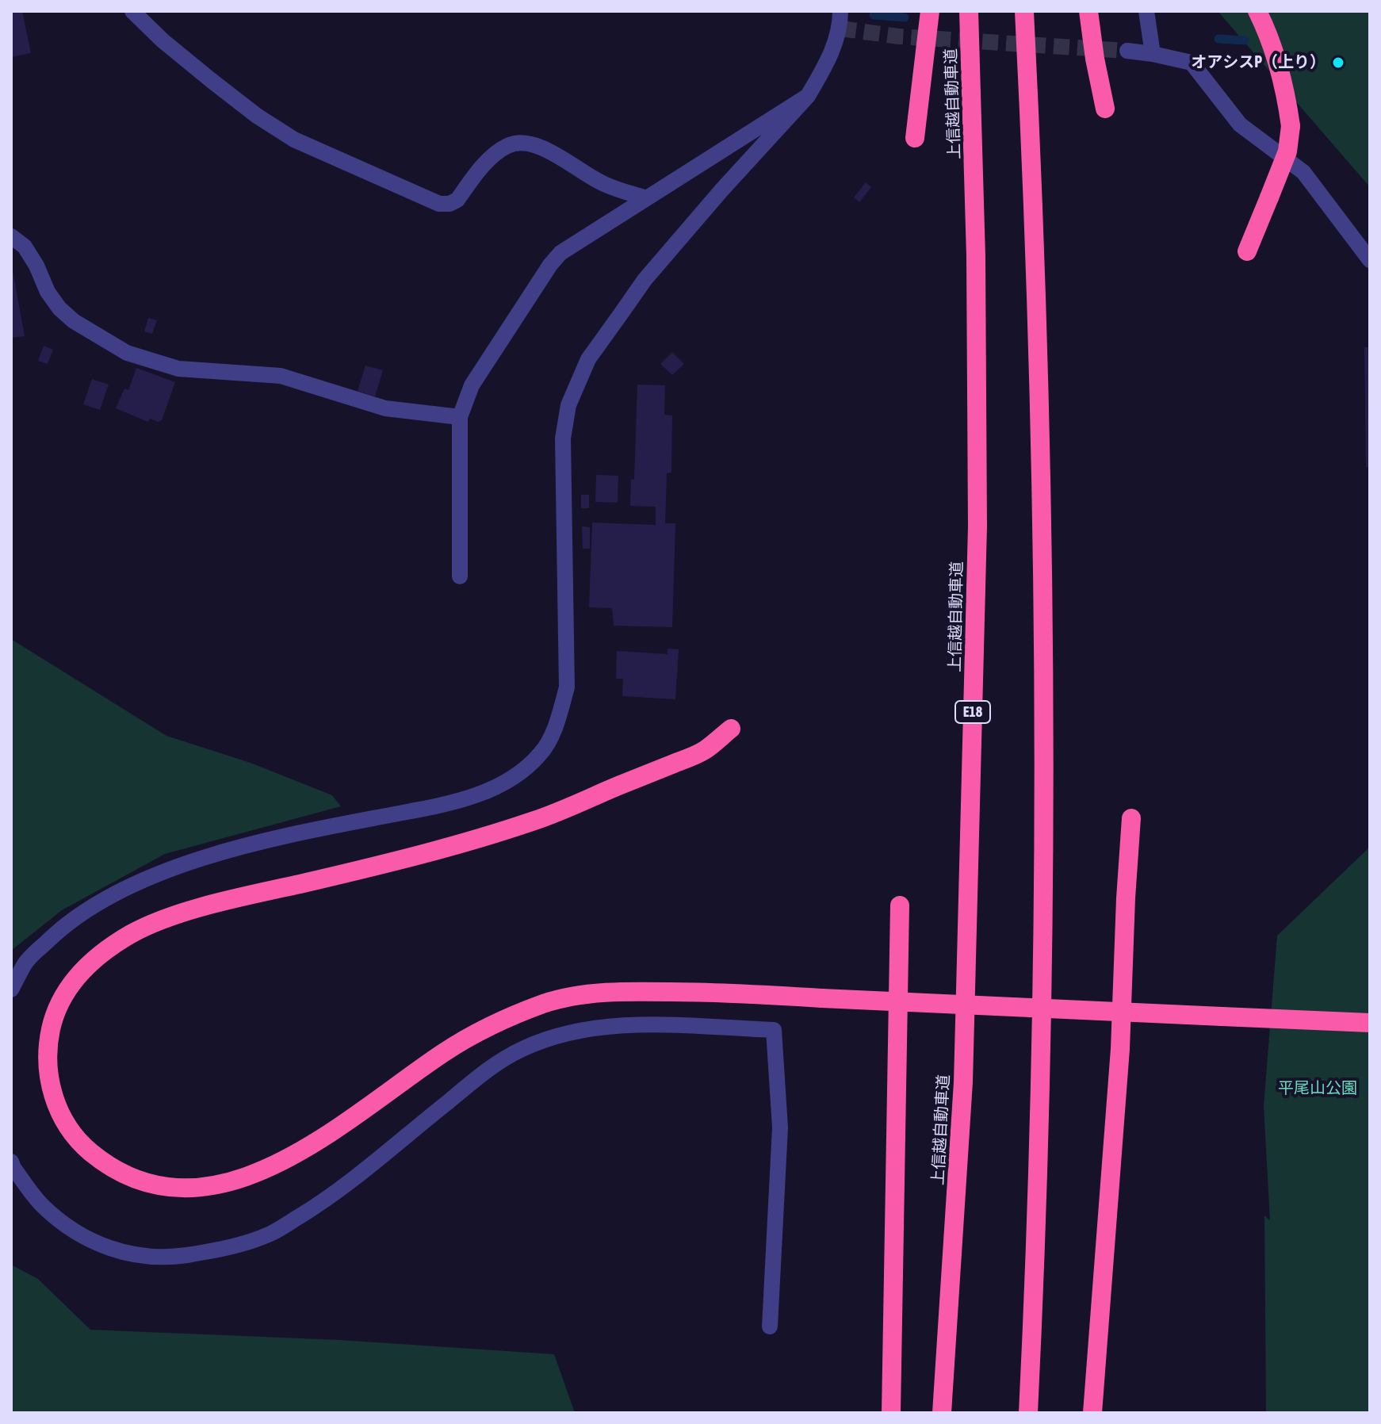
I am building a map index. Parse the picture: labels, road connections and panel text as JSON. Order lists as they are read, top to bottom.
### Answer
{
  "streets": {
    "highway": ["上信越自動車道", "E18"]
  },
  "parks": ["平尾山公園"],
  "places": ["オアシスP（上り）"]
}
